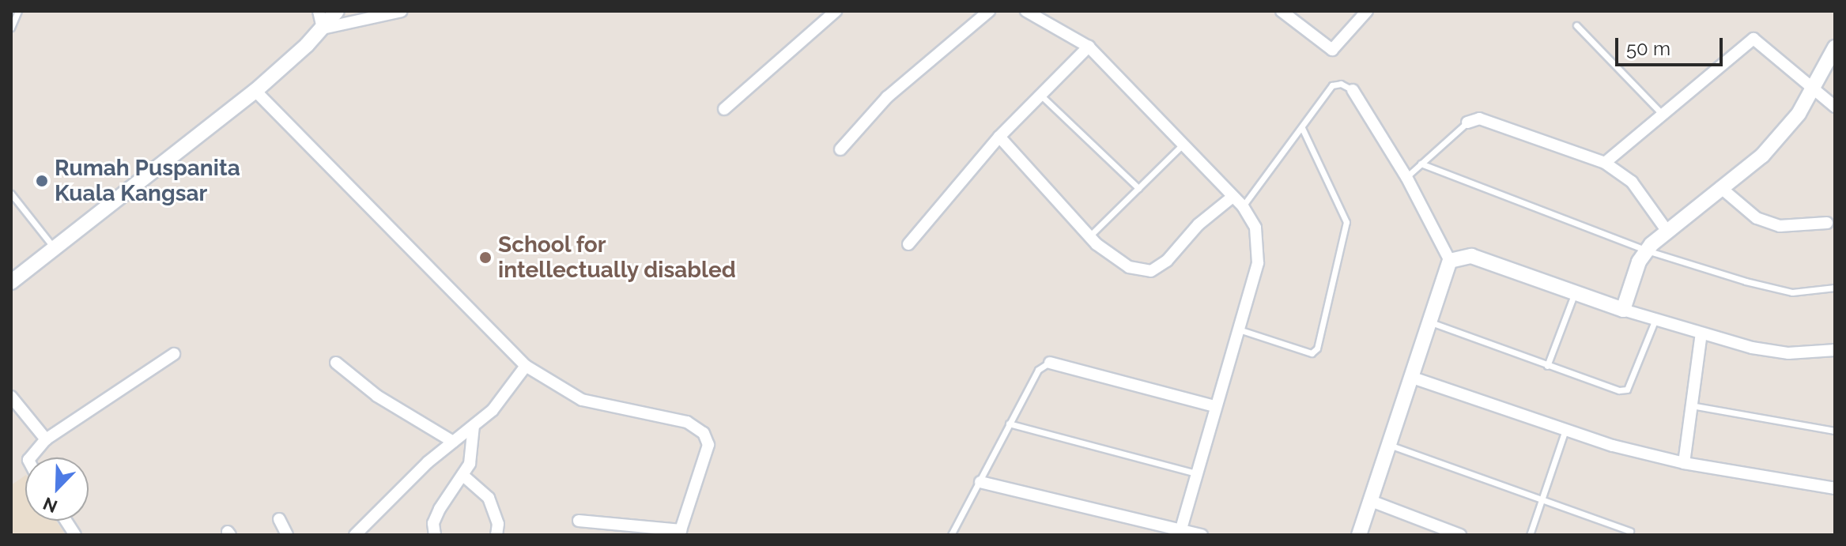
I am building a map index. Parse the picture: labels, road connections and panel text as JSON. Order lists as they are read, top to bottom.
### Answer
{
  "places": ["Rumah Puspanita Kuala Kangsar", "School for intellectually disabled"],
  "scale_bar": "50 m",
  "north": "bottom left"
}
